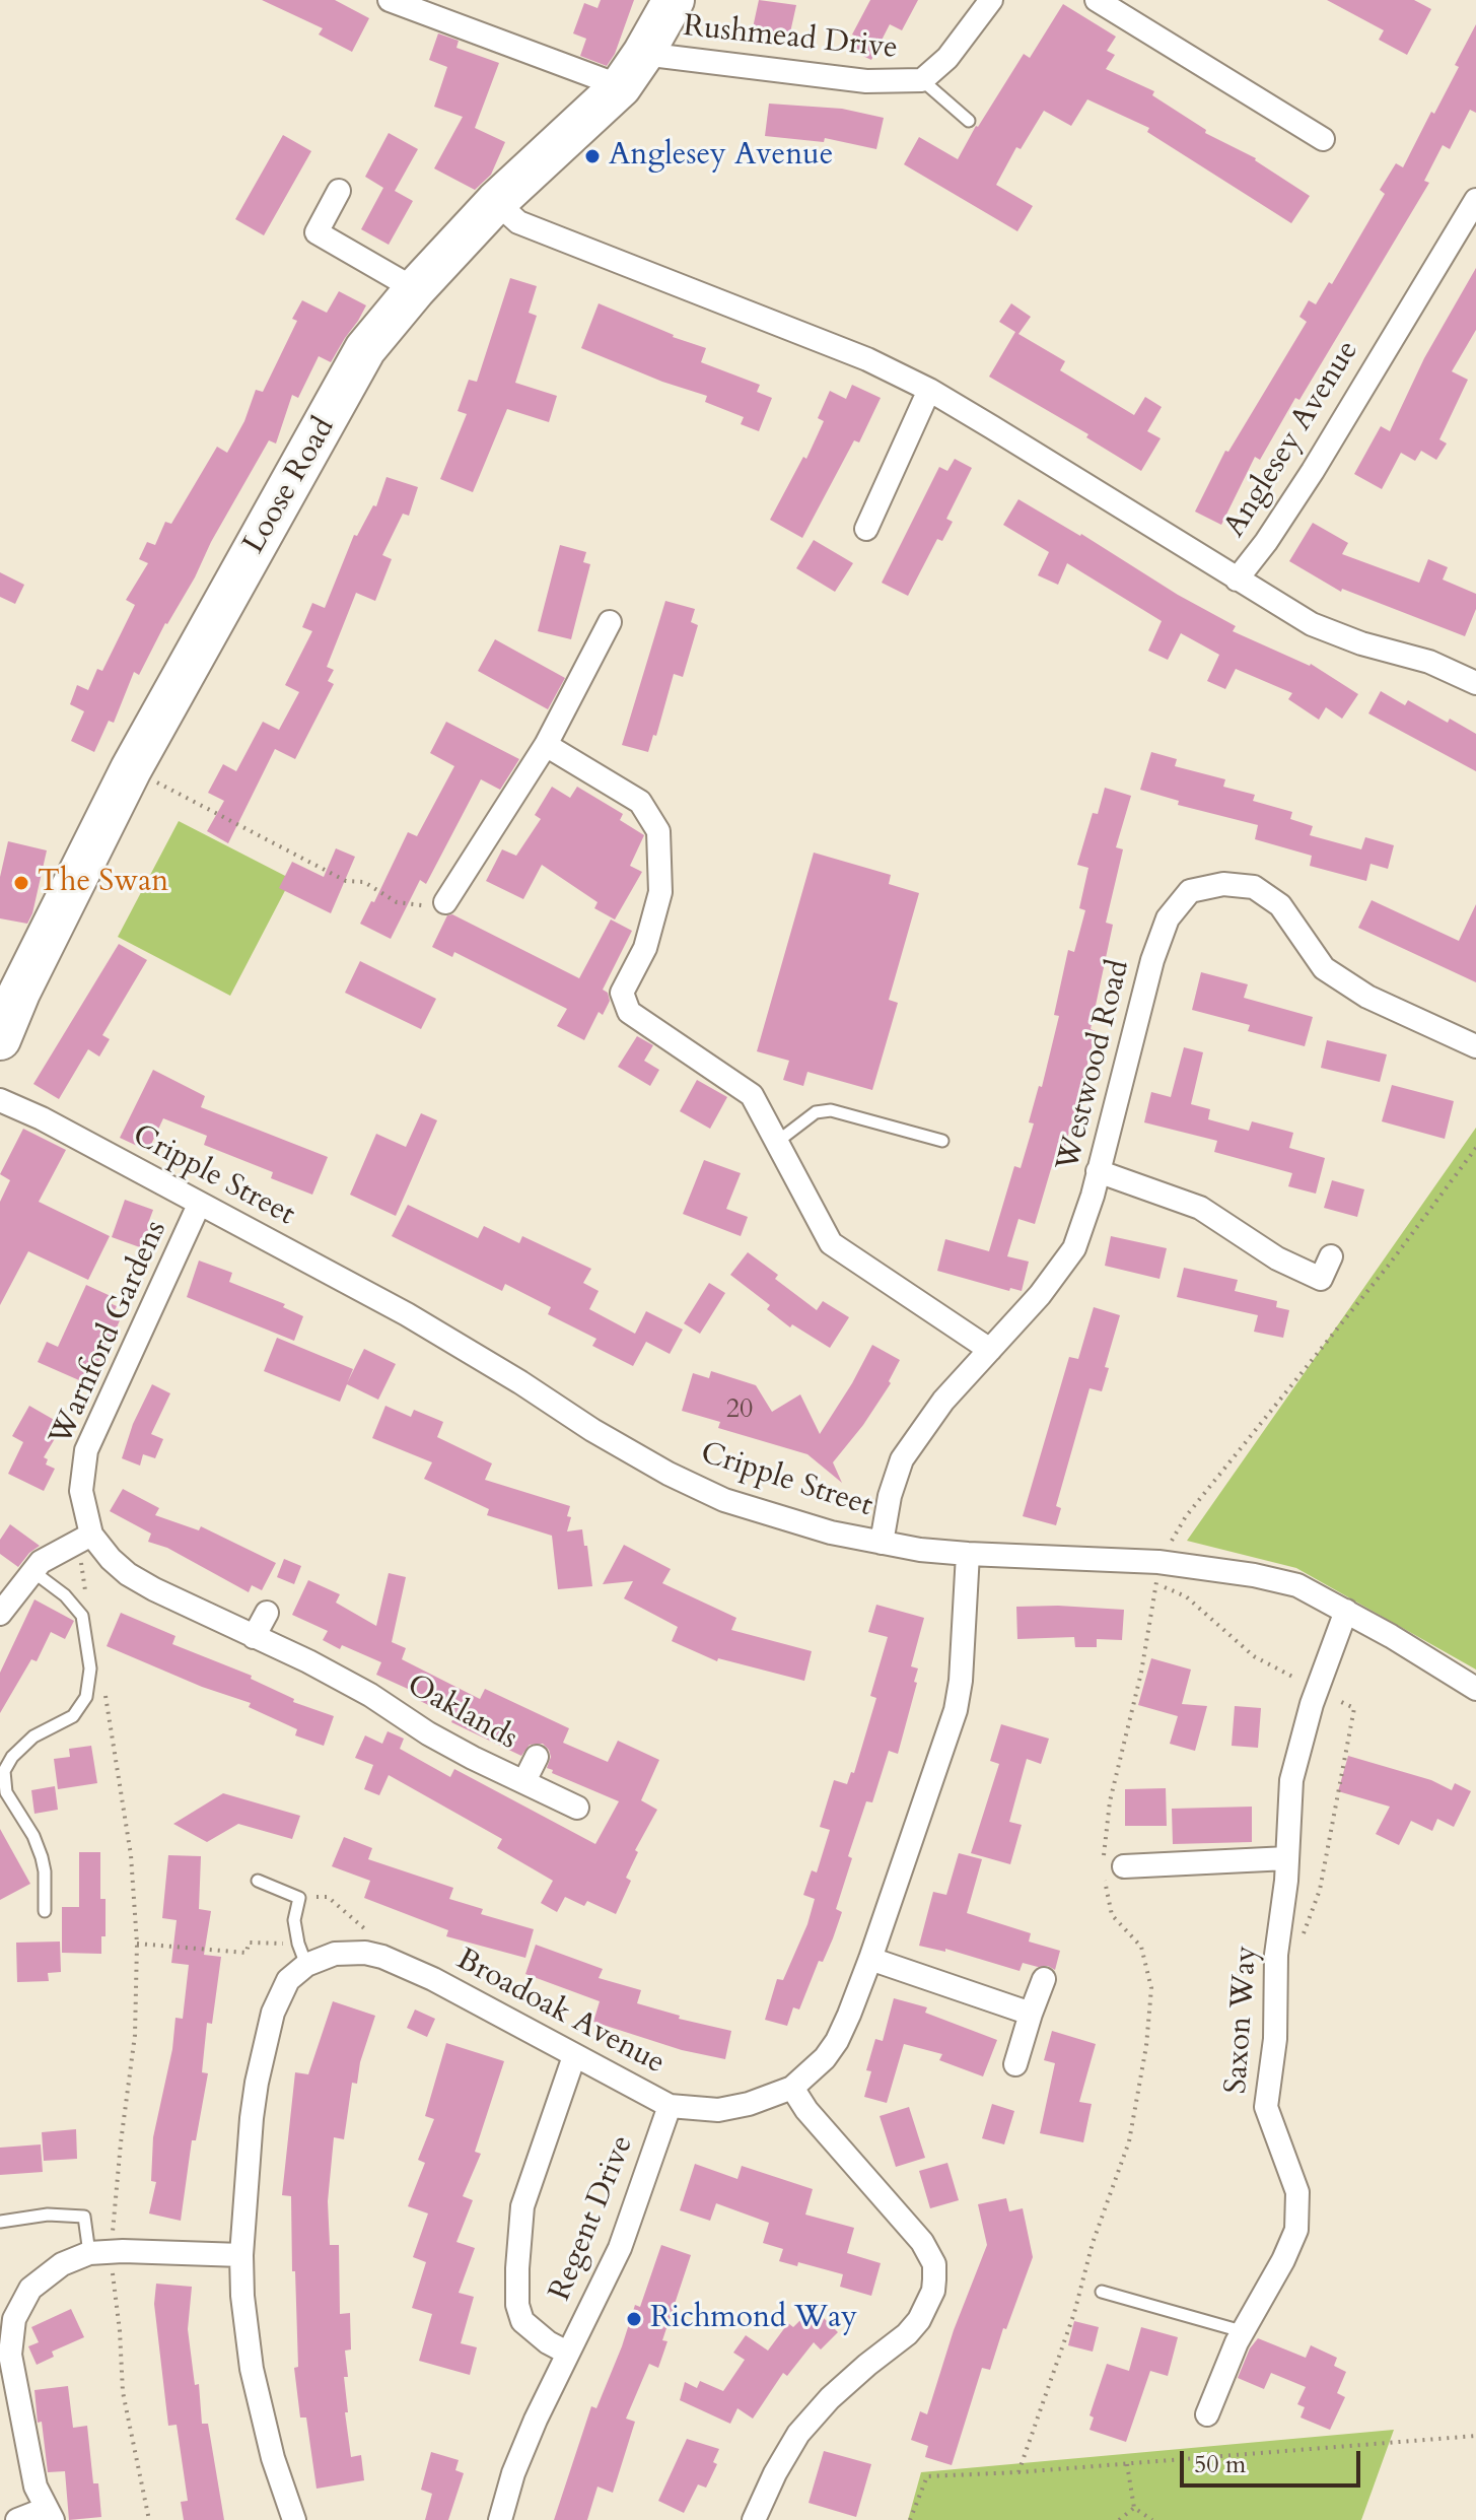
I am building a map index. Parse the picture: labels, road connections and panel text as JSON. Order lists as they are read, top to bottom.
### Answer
{
  "streets": {
    "highway": ["Loose Road"],
    "street": [
      "Rushmead Drive",
      "Anglesey Avenue",
      "Westwood Road",
      "Cripple Street",
      "Warnford Gardens",
      "Oaklands",
      "Broadoak Avenue",
      "Saxon Way",
      "Regent Drive"
    ]
  },
  "crossings": [
    ["Rushmead Drive", "Loose Road"],
    ["Anglesey Avenue", "Loose Road"],
    ["Westwood Road", "Cripple Street"],
    ["Cripple Street", "Warnford Gardens"],
    ["Cripple Street", "Broadoak Avenue"],
    ["Cripple Street", "Saxon Way"],
    ["Warnford Gardens", "Oaklands"],
    ["Broadoak Avenue", "Regent Drive"]
  ],
  "places": ["Anglesey Avenue", "The Swan", "Richmond Way"],
  "house_numbers": ["20"],
  "scale_bar": "50 m"
}
